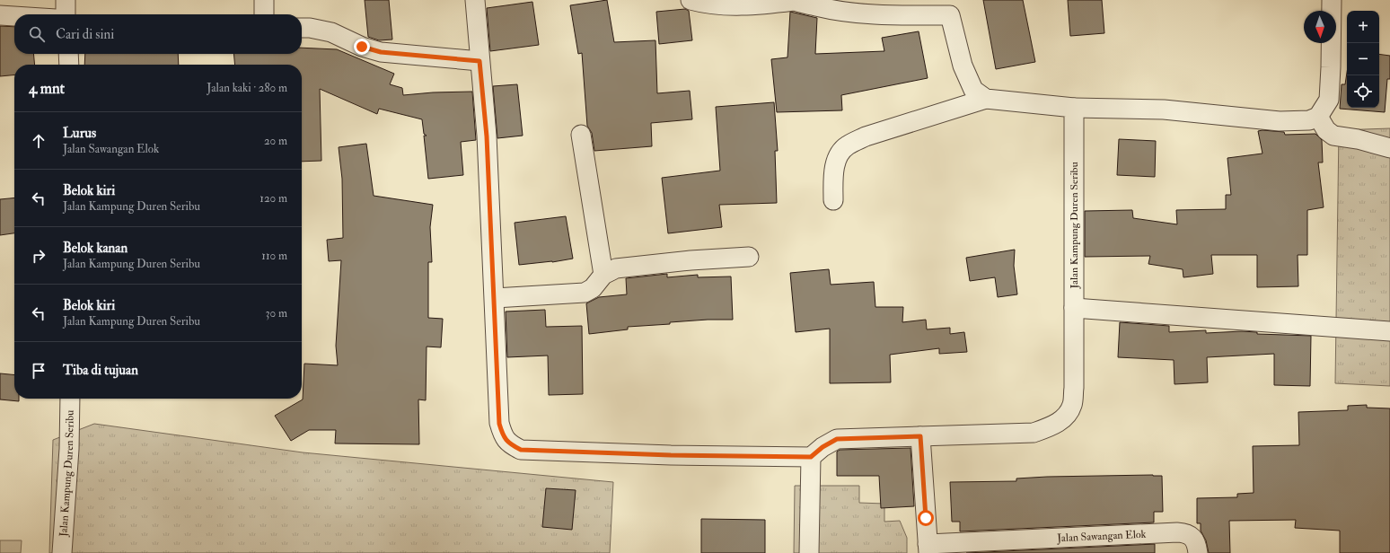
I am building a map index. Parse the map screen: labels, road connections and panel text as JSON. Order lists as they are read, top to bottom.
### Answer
{
  "streets": {
    "street": ["Jalan Kampung Duren Seribu", "Jalan Sawangan Elok"]
  },
  "crossings": [
    ["Jalan Kampung Duren Seribu", "Jalan Sawangan Elok"]
  ],
  "north": "bottom",
  "page": {
    "map_buttons": ["+", "−"],
    "search": "Cari di sini",
    "heading": ["4 mnt", "Jalan kaki · 280 m"],
    "list": [
      ["Lurus", "Jalan Sawangan Elok", "20 m"],
      ["Belok kiri", "Jalan Kampung Duren Seribu", "120 m"],
      ["Belok kanan", "Jalan Kampung Duren Seribu", "110 m"],
      ["Belok kiri", "Jalan Kampung Duren Seribu", "30 m"],
      "Tiba di tujuan"
    ]
  }
}
